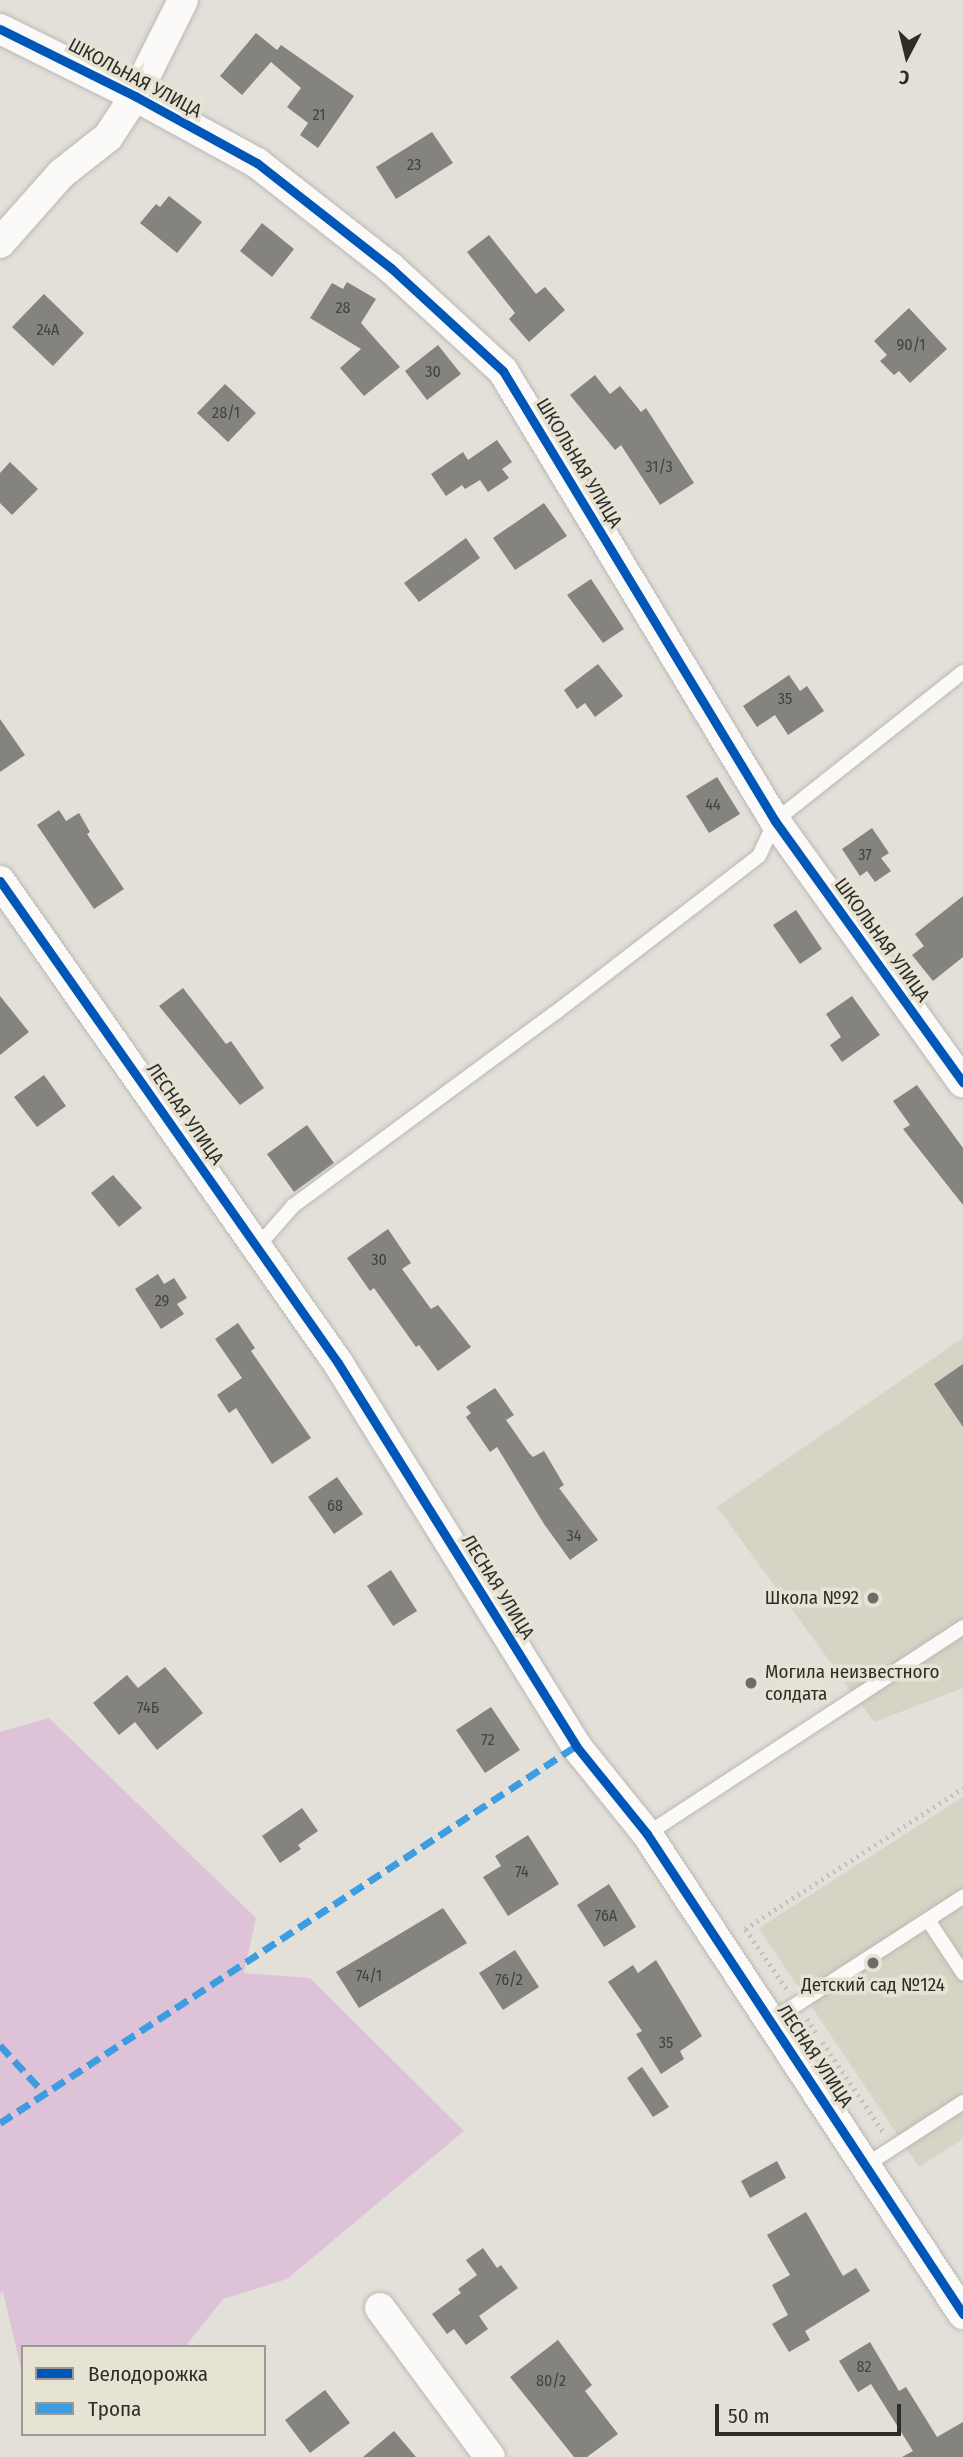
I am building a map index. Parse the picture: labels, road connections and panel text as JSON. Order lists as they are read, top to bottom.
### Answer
{
  "streets": {
    "street": ["ШКОЛЬНАЯ УЛИЦА", "ЛЕСНАЯ УЛИЦА"]
  },
  "places": ["Школа №92", "Могила неизвестного солдата", "Детский сад №124"],
  "house_numbers": [
    "21",
    "23",
    "28",
    "24А",
    "90/1",
    "30",
    "28/1",
    "31/3",
    "35",
    "44",
    "37",
    "30",
    "29",
    "68",
    "34",
    "74Б",
    "72",
    "74",
    "76А",
    "74/1",
    "76/2",
    "35",
    "82",
    "80/2"
  ],
  "legend": ["Велодорожка", "Тропа"],
  "scale_bar": "50 m",
  "north": "bottom"
}
